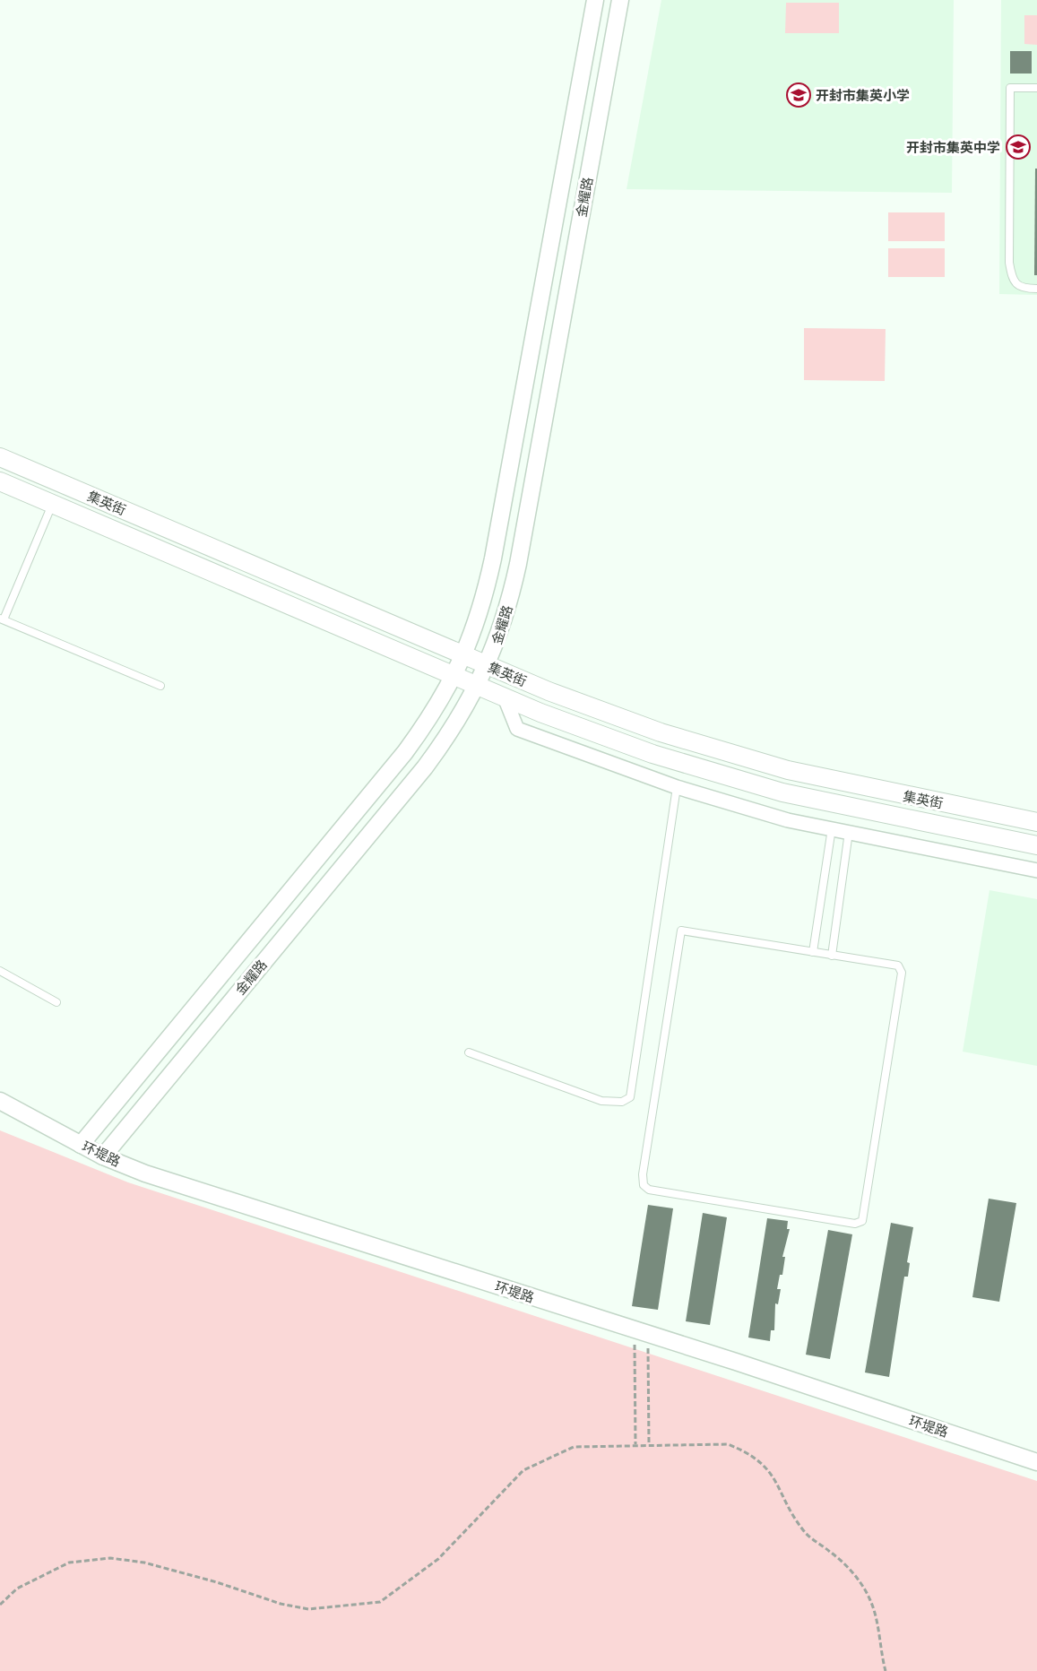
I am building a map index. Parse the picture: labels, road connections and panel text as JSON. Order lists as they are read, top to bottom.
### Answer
{
  "streets": {
    "main road": ["集英街"],
    "street": ["金耀路", "环堤路"]
  },
  "crossings": [
    ["金耀路", "集英街"],
    ["金耀路", "环堤路"]
  ],
  "places": {
    "school or university": ["开封市集英小学", "开封市集英中学"]
  }
}
